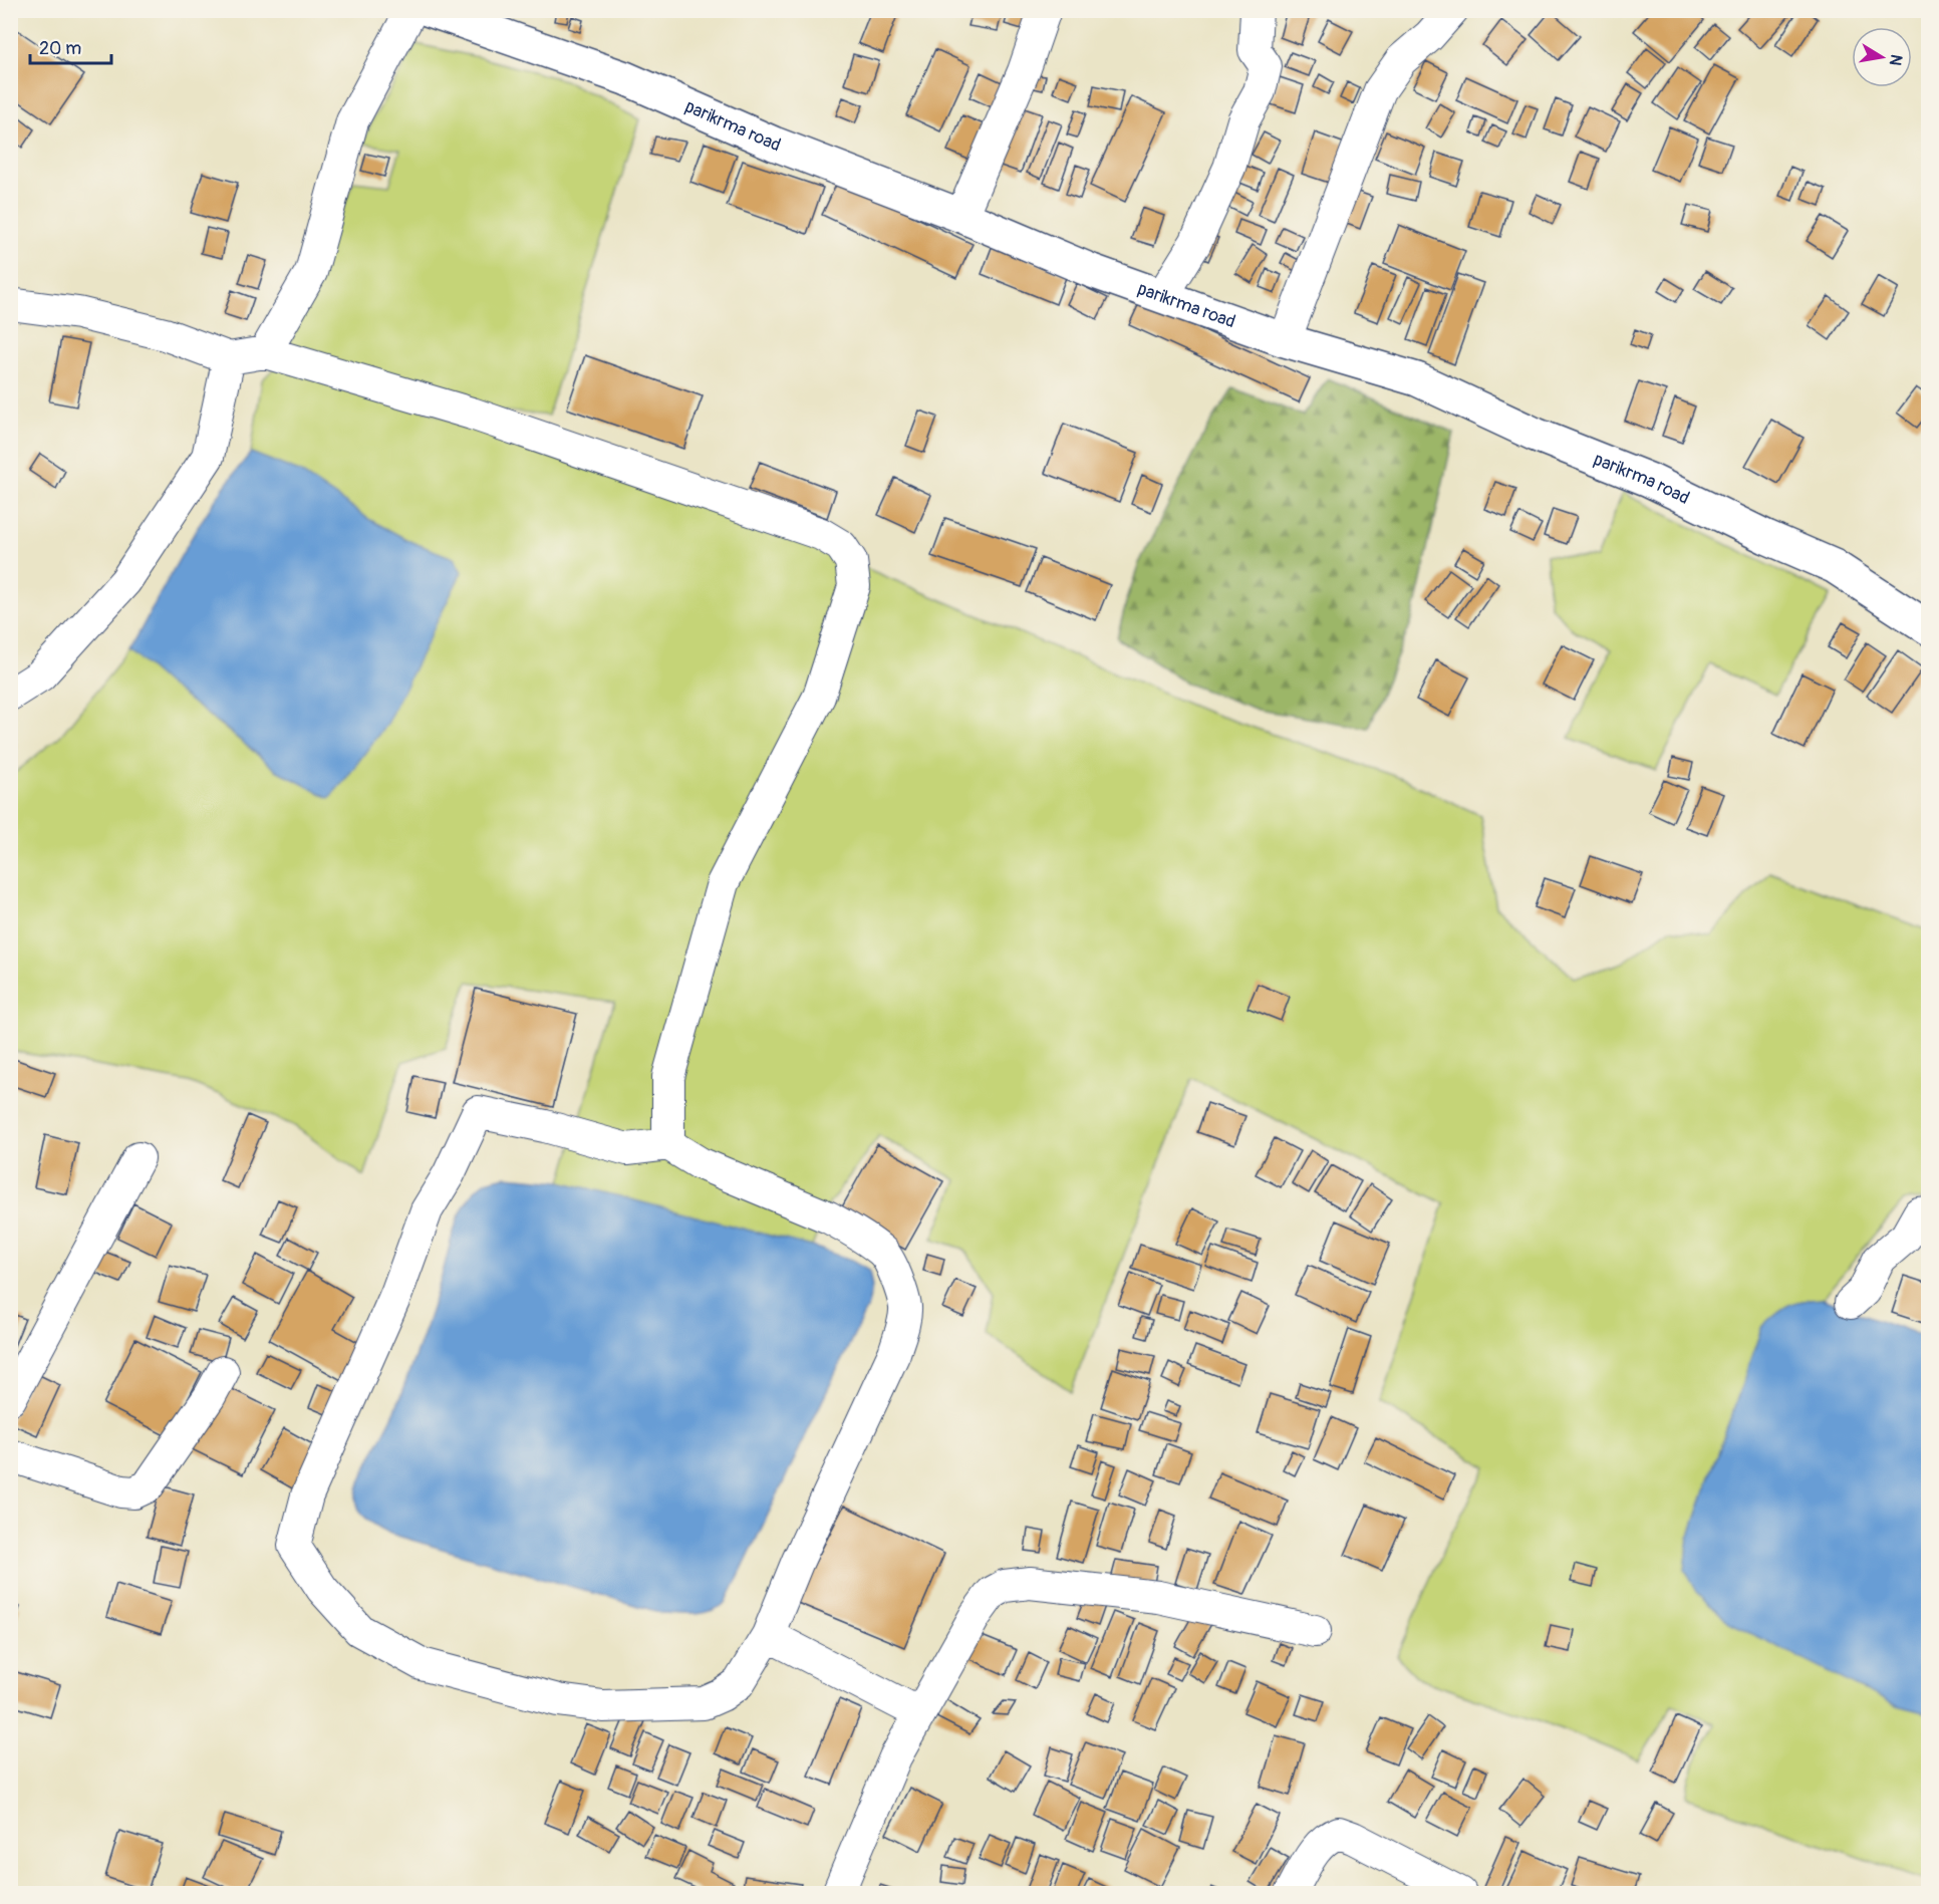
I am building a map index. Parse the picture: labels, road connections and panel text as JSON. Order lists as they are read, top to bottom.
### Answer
{
  "streets": {
    "street": ["parikrma road"]
  },
  "scale_bar": "20 m",
  "north": "right"
}
